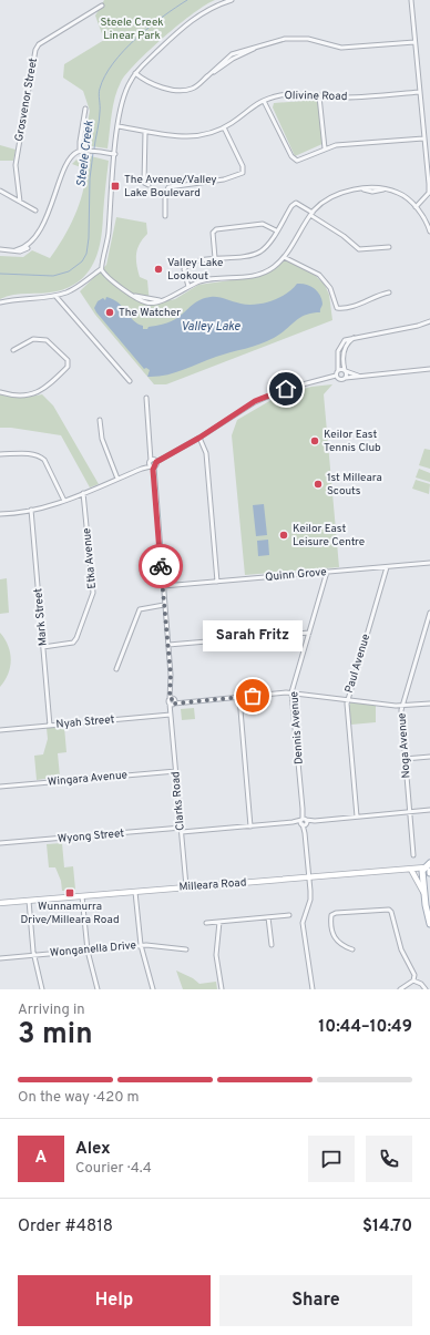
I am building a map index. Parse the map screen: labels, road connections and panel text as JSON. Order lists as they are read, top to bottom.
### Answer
{
  "streets": {
    "main road": ["Milleara Road"],
    "street": [
      "Olivine Road",
      "Grosvenor Street",
      "Etka Avenue",
      "Quinn Grove",
      "Mark Street",
      "Paul Avenue",
      "Nyah Street",
      "Dennis Avenue",
      "Noga Avenue",
      "Wingara Avenue",
      "Clarks Road",
      "Wyong Street",
      "Wonganella Drive"
    ]
  },
  "crossings": [
    ["Etka Avenue", "Mark Street"],
    ["Quinn Grove", "Paul Avenue"],
    ["Quinn Grove", "Dennis Avenue"],
    ["Quinn Grove", "Clarks Road"],
    ["Mark Street", "Nyah Street"],
    ["Nyah Street", "Clarks Road"],
    ["Dennis Avenue", "Wyong Street"],
    ["Dennis Avenue", "Milleara Road"],
    ["Wingara Avenue", "Clarks Road"],
    ["Clarks Road", "Wyong Street"],
    ["Clarks Road", "Milleara Road"]
  ],
  "water": ["Steele Creek", "Valley Lake"],
  "parks": ["Steele Creek Linear Park"],
  "places": {
    "transit": ["The Avenue/Valley Lake Boulevard", "Wunnamurra Drive/Milleara Road"],
    "other": [
      "Valley Lake Lookout",
      "The Watcher",
      "Keilor East Tennis Club",
      "1st Milleara Scouts",
      "Keilor East Leisure Centre",
      "Sarah Fritz"
    ]
  },
  "page": {
    "bubble": "Sarah Fritz",
    "heading": ["3 min", "Arriving in", "10:44–10:49"],
    "panel": [
      "Alex",
      "Courier · 4.4",
      "Order #4818",
      "$14.70"
    ],
    "bar": "On the way · 420 m",
    "round": "A",
    "buttons": ["Help", "Share"]
  }
}
